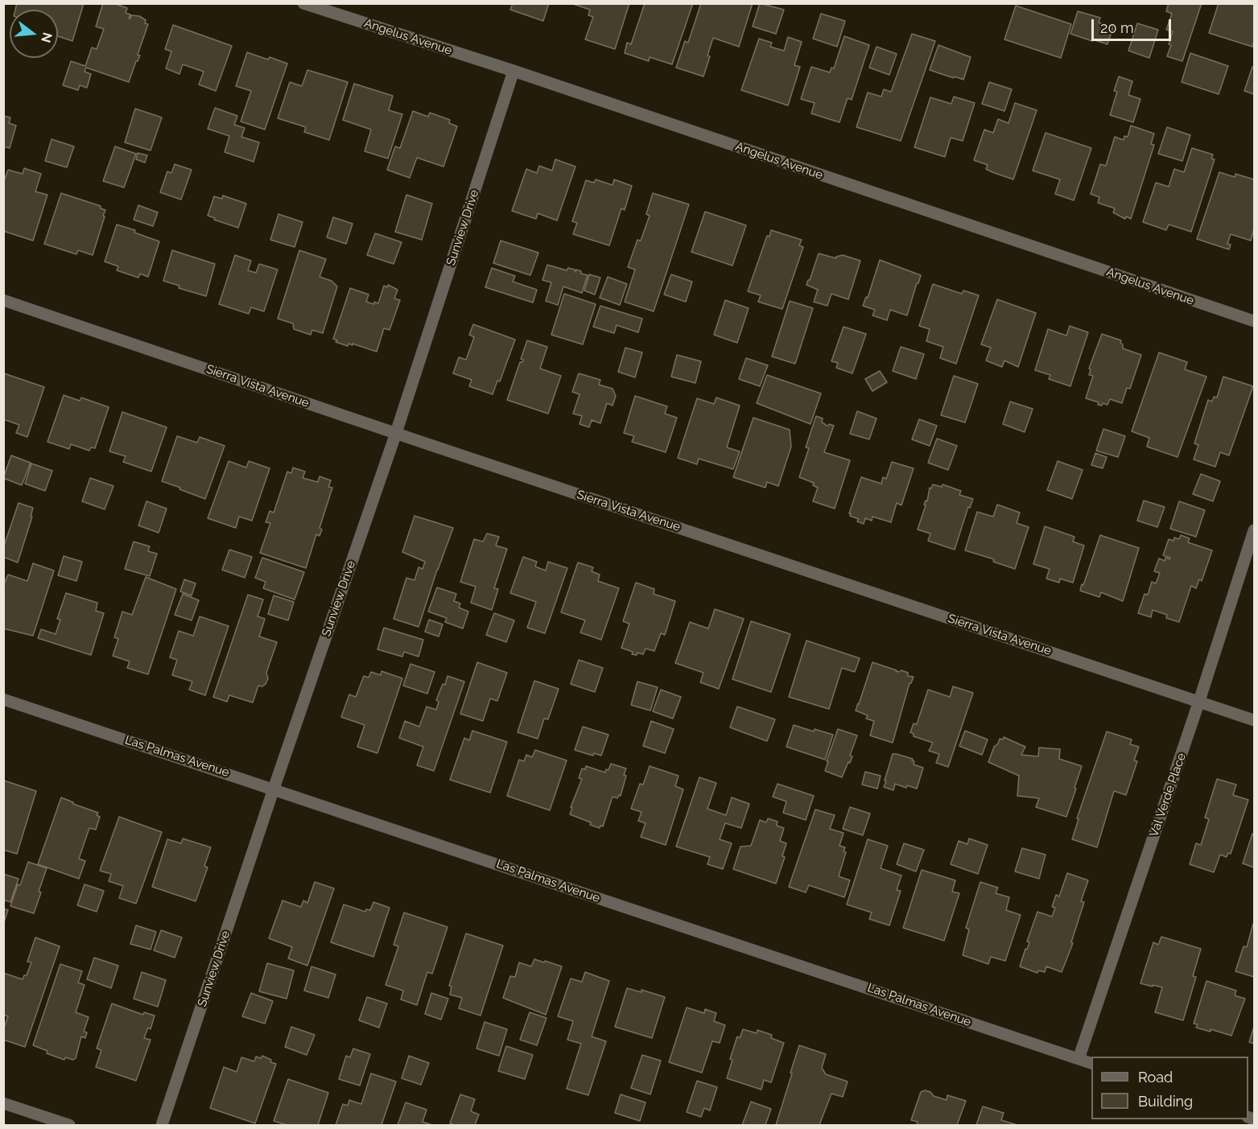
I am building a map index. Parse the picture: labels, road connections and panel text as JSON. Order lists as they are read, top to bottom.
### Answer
{
  "streets": {
    "street": [
      "Angelus Avenue",
      "Sunview Drive",
      "Sierra Vista Avenue",
      "Las Palmas Avenue",
      "Val Verde Place"
    ]
  },
  "crossings": [
    ["Angelus Avenue", "Sunview Drive"],
    ["Sunview Drive", "Sierra Vista Avenue"],
    ["Sunview Drive", "Las Palmas Avenue"],
    ["Sierra Vista Avenue", "Val Verde Place"],
    ["Las Palmas Avenue", "Val Verde Place"]
  ],
  "legend": ["Road", "Building"],
  "scale_bar": "20 m",
  "north": "right"
}
